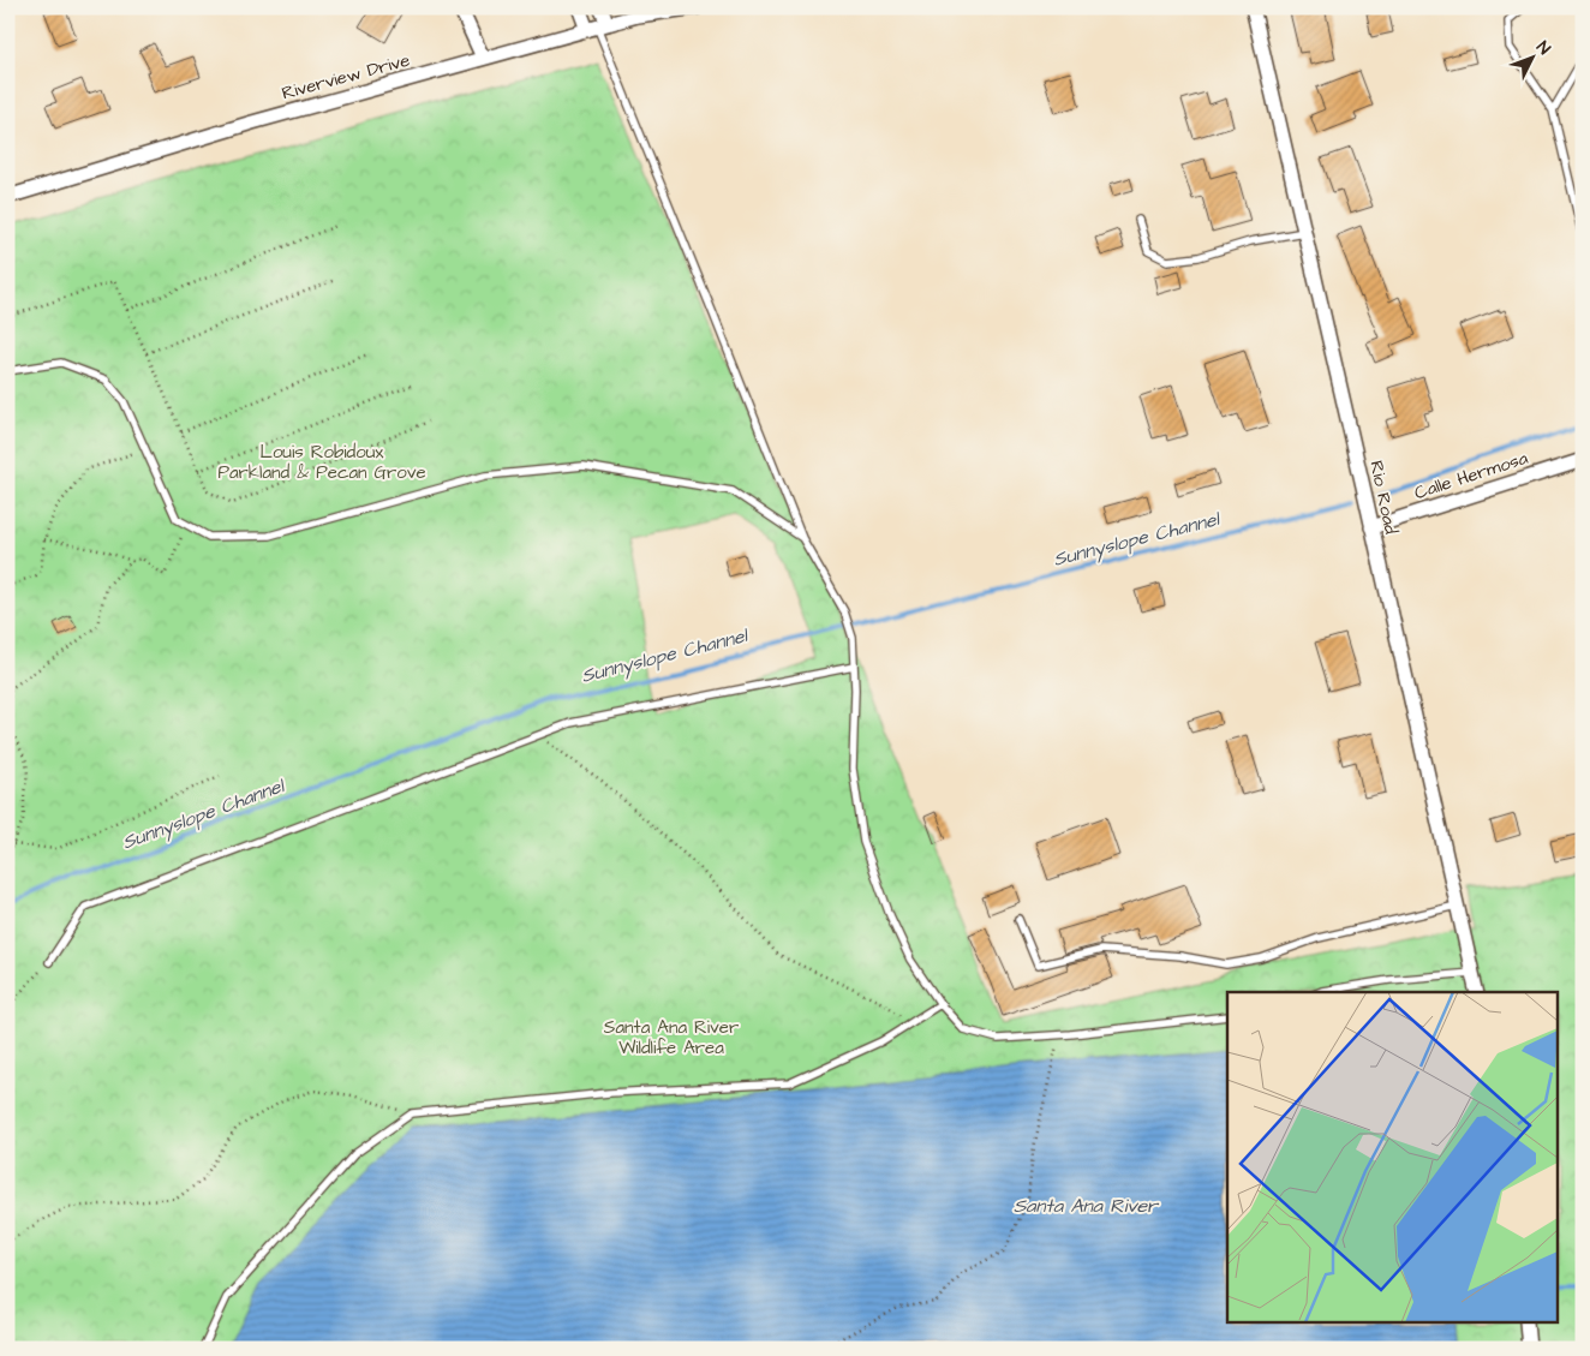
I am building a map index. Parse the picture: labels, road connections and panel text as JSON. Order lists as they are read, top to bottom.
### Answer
{
  "streets": {
    "street": ["Riverview Drive", "Calle Hermosa", "Rio Road"]
  },
  "crossings": [
    ["Calle Hermosa", "Rio Road"]
  ],
  "water": ["Sunnyslope Channel", "Santa Ana River"],
  "parks": ["Louis Robidoux Parkland & Pecan Grove", "Santa Ana River Wildlife Area"],
  "north": "top right"
}
